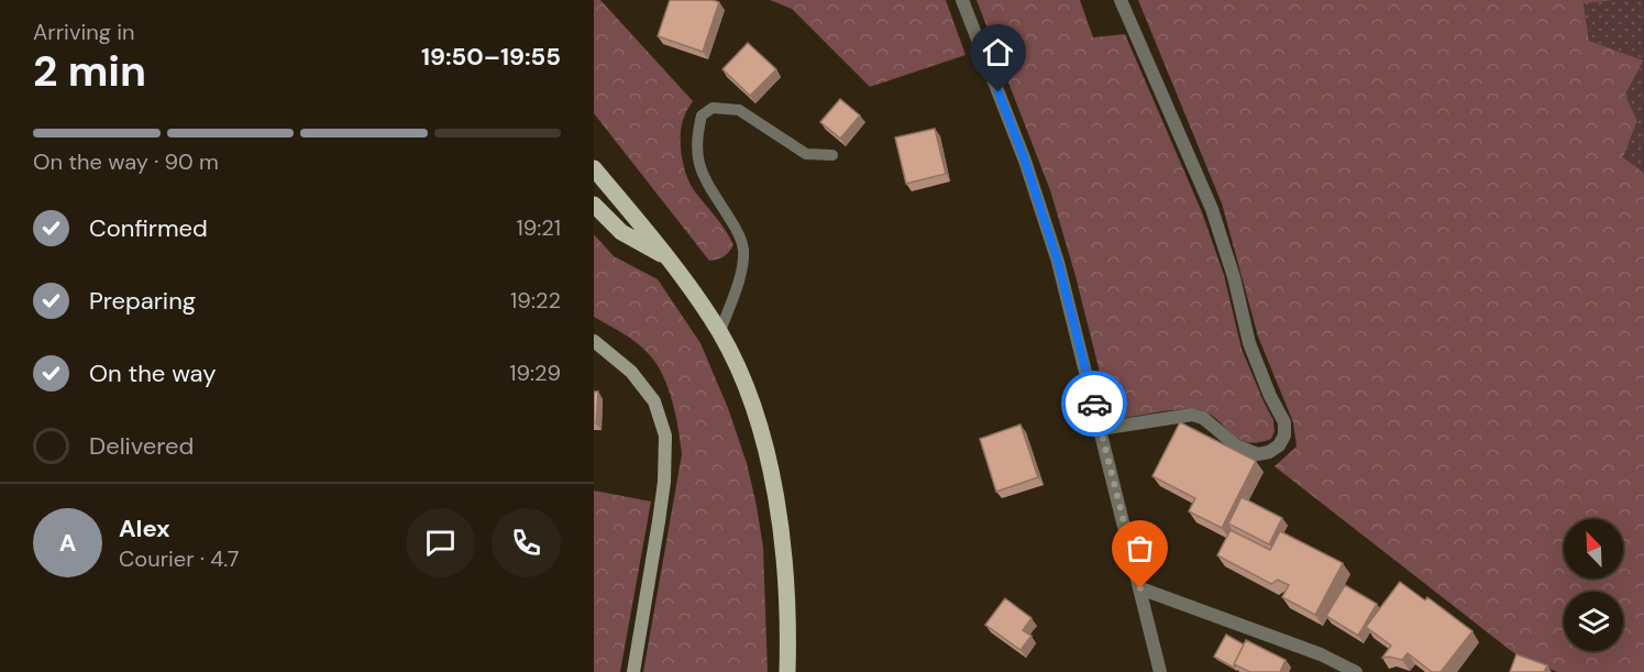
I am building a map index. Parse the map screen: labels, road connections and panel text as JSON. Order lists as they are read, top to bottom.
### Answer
{
  "north": "top left",
  "page": {
    "heading": ["2 min", "Arriving in", "19:50–19:55"],
    "panel": ["Alex", "Courier · 4.7"],
    "bar": "On the way · 90 m",
    "list": [
      ["Confirmed", "19:21"],
      ["Preparing", "19:22"],
      ["On the way", "19:29"],
      "Delivered"
    ],
    "round": "A"
  }
}
